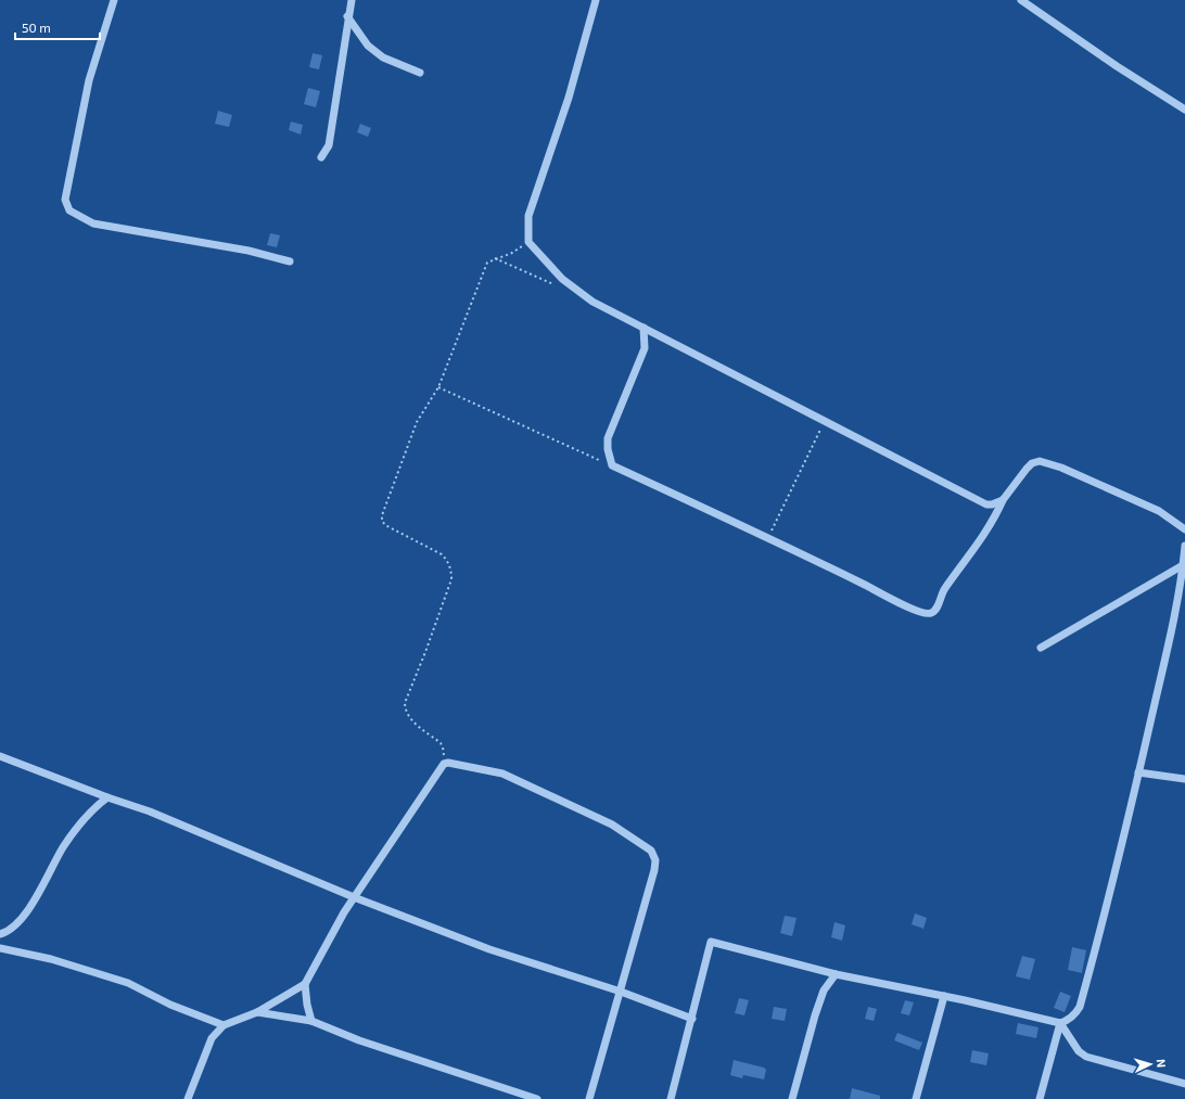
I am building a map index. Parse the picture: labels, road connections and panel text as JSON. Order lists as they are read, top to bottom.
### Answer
{
  "scale_bar": "50 m",
  "north": "right"
}
